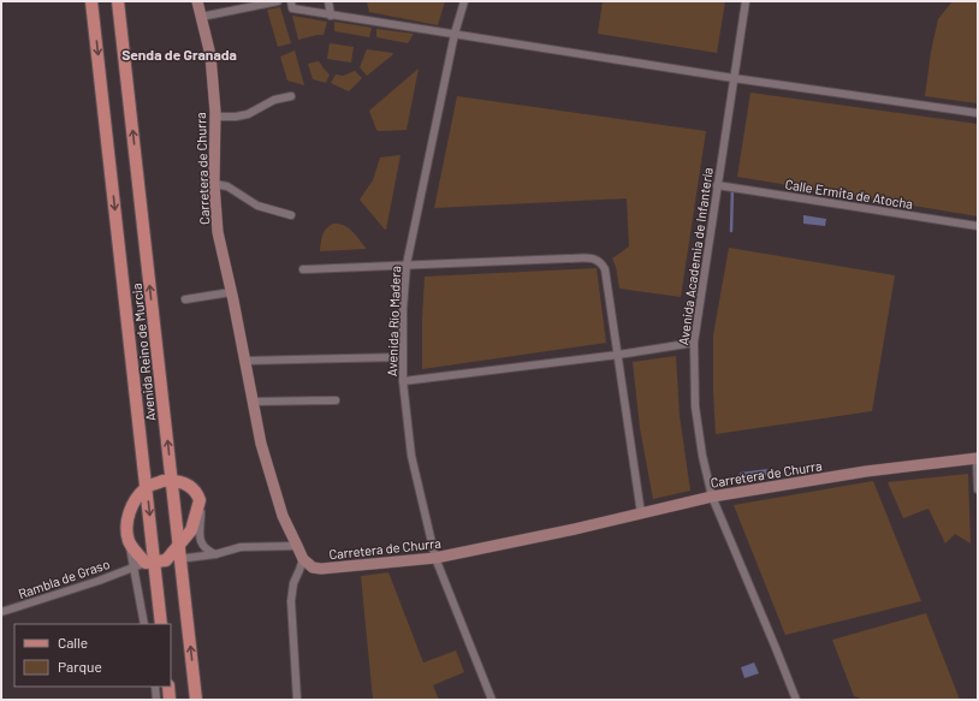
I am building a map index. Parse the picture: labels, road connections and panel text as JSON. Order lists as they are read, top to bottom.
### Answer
{
  "streets": {
    "main road": ["Avenida Reino de Murcia"],
    "street": [
      "Carretera de Churra",
      "Calle Ermita de Atocha",
      "Avenida Academia de Infantería",
      "Avenida Río Madera",
      "Rambla de Graso"
    ]
  },
  "crossings": [
    ["Carretera de Churra", "Avenida Academia de Infantería"],
    ["Carretera de Churra", "Avenida Río Madera"],
    ["Calle Ermita de Atocha", "Avenida Academia de Infantería"],
    ["Avenida Reino de Murcia", "Rambla de Graso"]
  ],
  "districts": ["Senda de Granada"],
  "legend": ["Calle", "Parque"]
}
